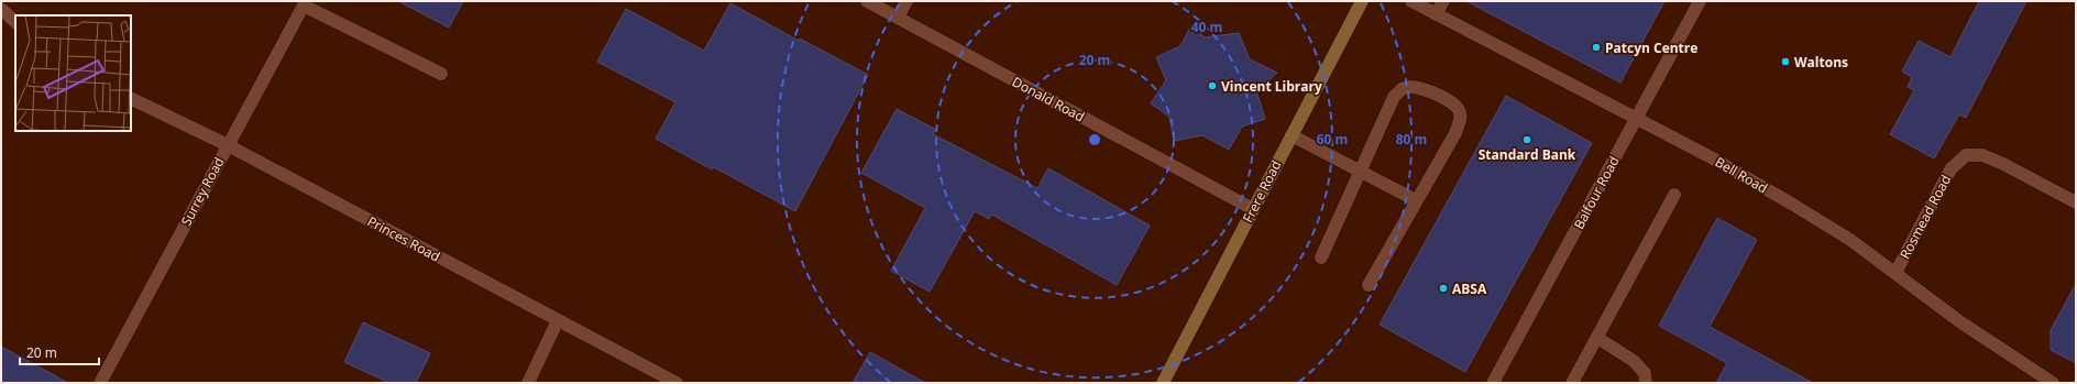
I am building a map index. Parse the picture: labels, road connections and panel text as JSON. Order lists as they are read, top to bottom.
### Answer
{
  "streets": {
    "street": [
      "Donald Road",
      "Bell Road",
      "Surrey Road",
      "Frere Road",
      "Balfour Road",
      "Rosmead Road",
      "Princes Road"
    ]
  },
  "crossings": [
    ["Donald Road", "Frere Road"],
    ["Bell Road", "Balfour Road"],
    ["Bell Road", "Rosmead Road"],
    ["Surrey Road", "Princes Road"]
  ],
  "places": [
    "Patcyn Centre",
    "Waltons",
    "Vincent Library",
    "Standard Bank",
    "ABSA"
  ],
  "scale_bar": "20 m",
  "rings": [
    "40 m",
    "20 m",
    "60 m",
    "80 m"
  ]
}
